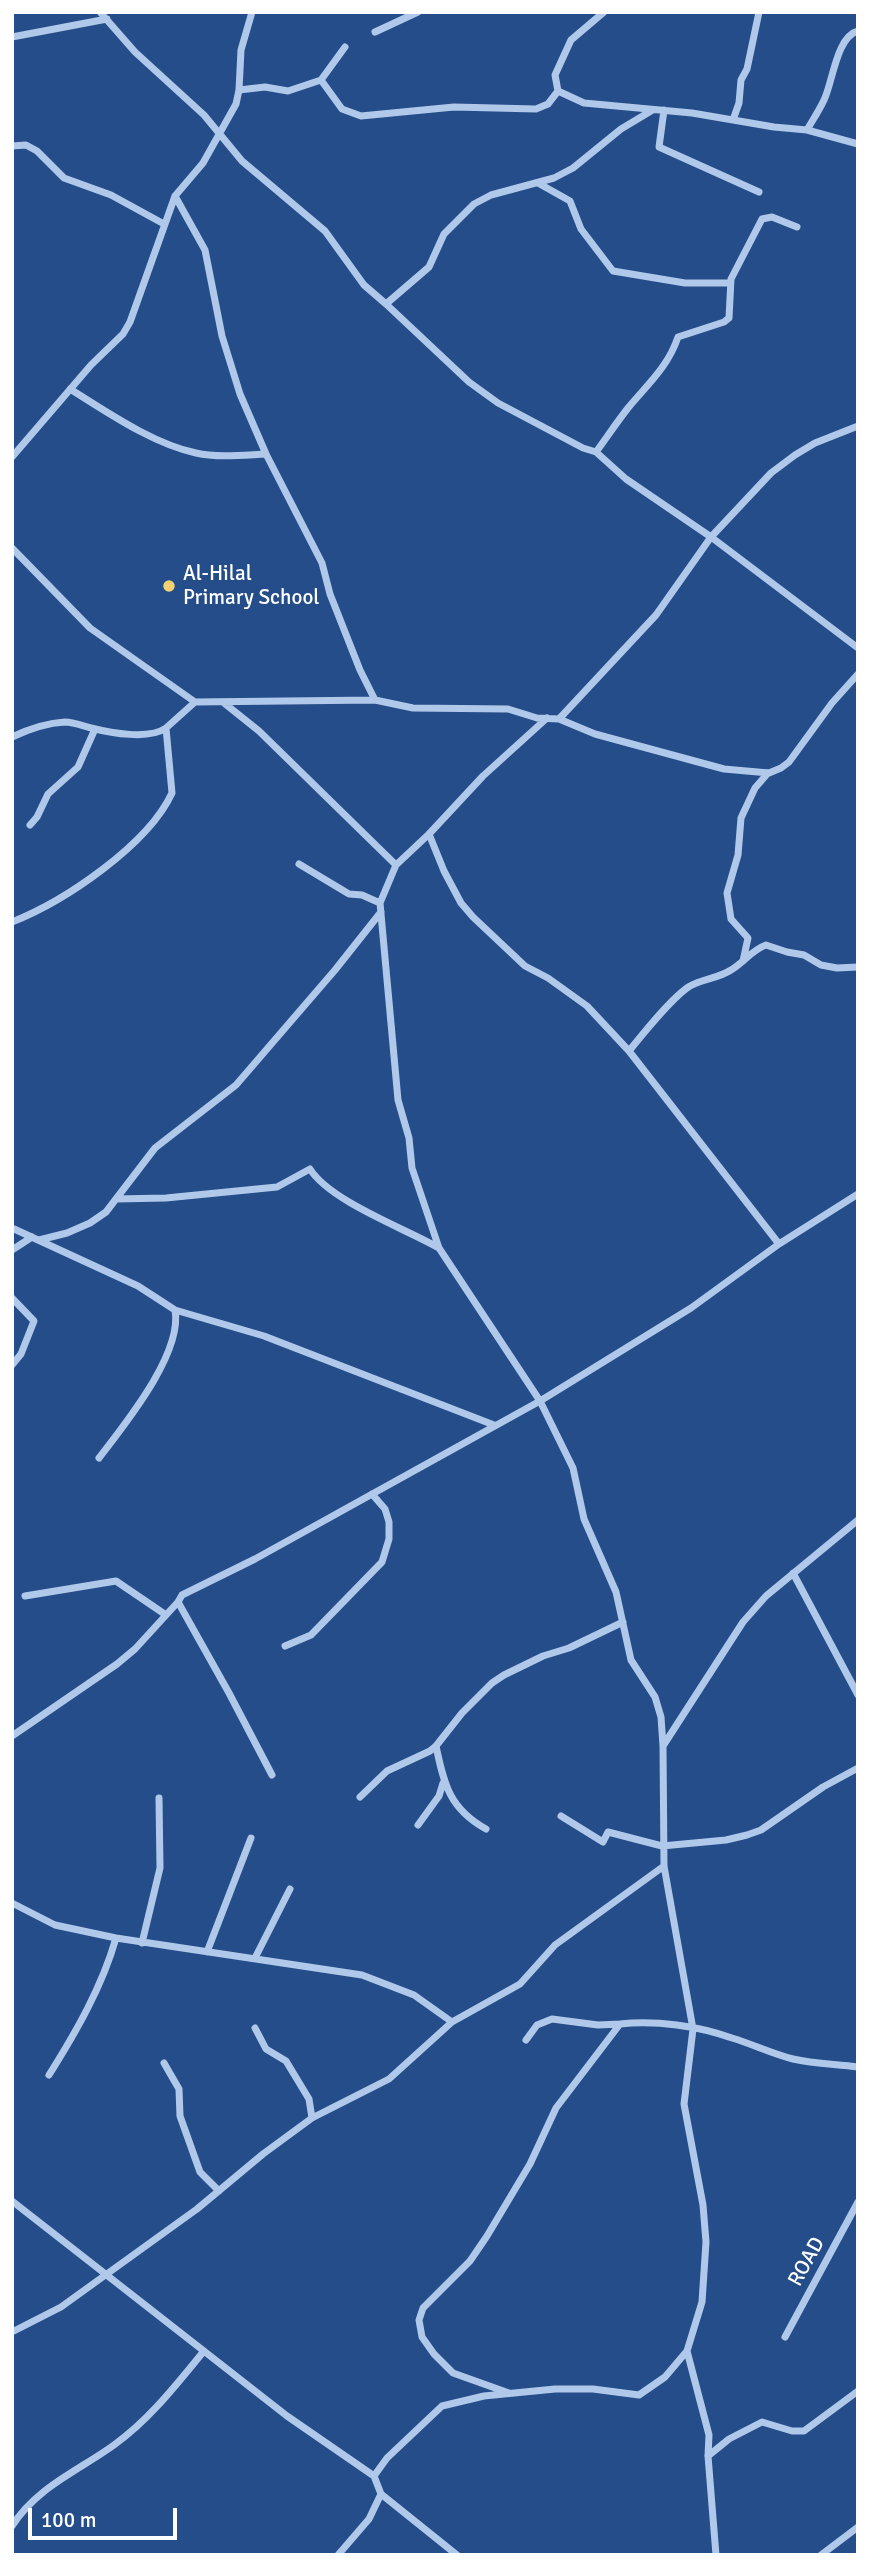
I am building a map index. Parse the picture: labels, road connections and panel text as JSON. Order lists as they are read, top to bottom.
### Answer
{
  "streets": {
    "street": ["ROAD"]
  },
  "places": ["Al-Hilal Primary School"],
  "scale_bar": "100 m"
}
